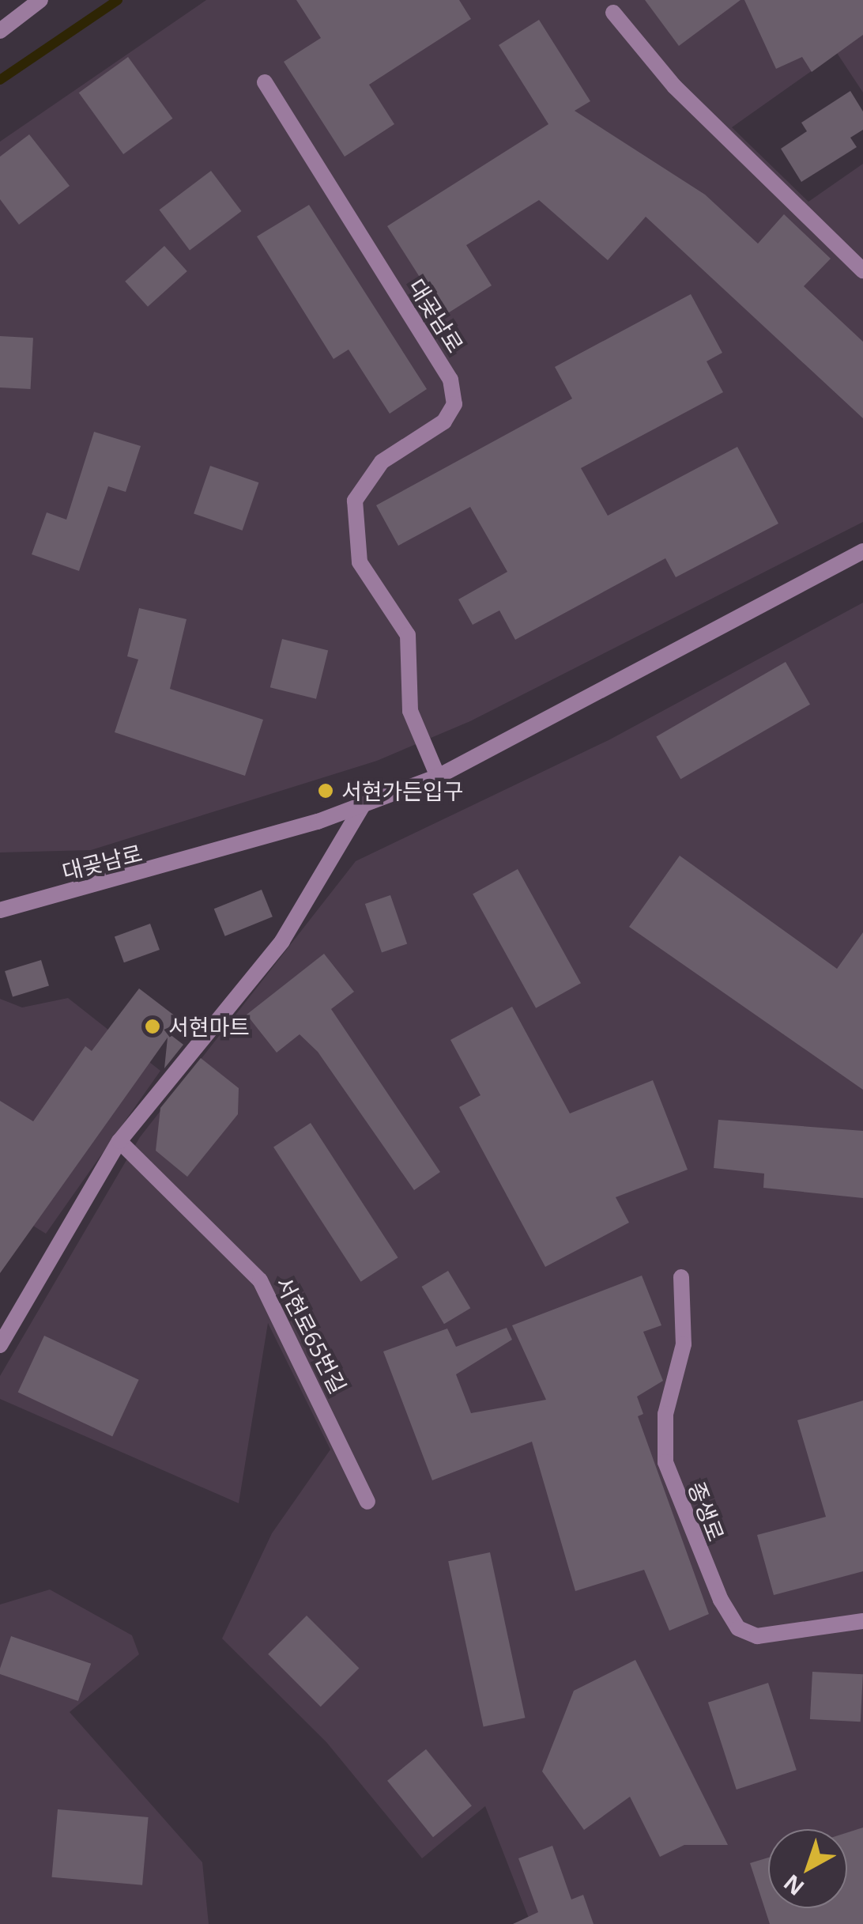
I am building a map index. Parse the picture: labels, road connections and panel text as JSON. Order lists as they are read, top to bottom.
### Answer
{
  "streets": {
    "street": ["대곶남로", "서현로65번길", "종생로"]
  },
  "places": ["서현가든입구", "서현마트"],
  "north": "bottom left"
}
